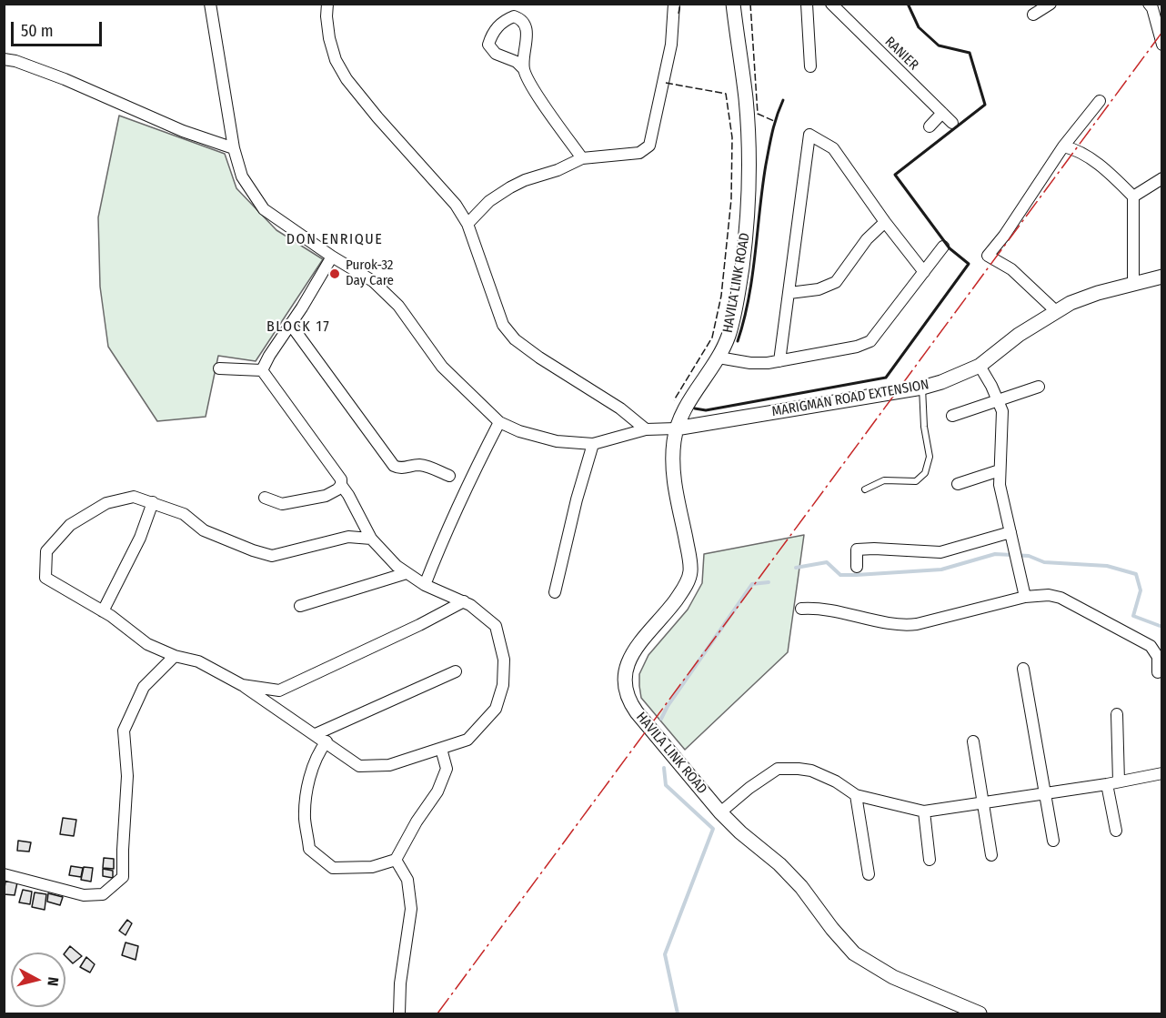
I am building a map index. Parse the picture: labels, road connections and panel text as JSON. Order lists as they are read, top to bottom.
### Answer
{
  "streets": {
    "street": ["RANIER", "HAVILA LINK ROAD", "MARIGMAN ROAD EXTENSION"]
  },
  "crossings": [
    ["HAVILA LINK ROAD", "MARIGMAN ROAD EXTENSION"]
  ],
  "districts": ["DON ENRIQUE", "BLOCK 17"],
  "places": ["Purok-32 Day Care"],
  "scale_bar": "50 m",
  "north": "right"
}
